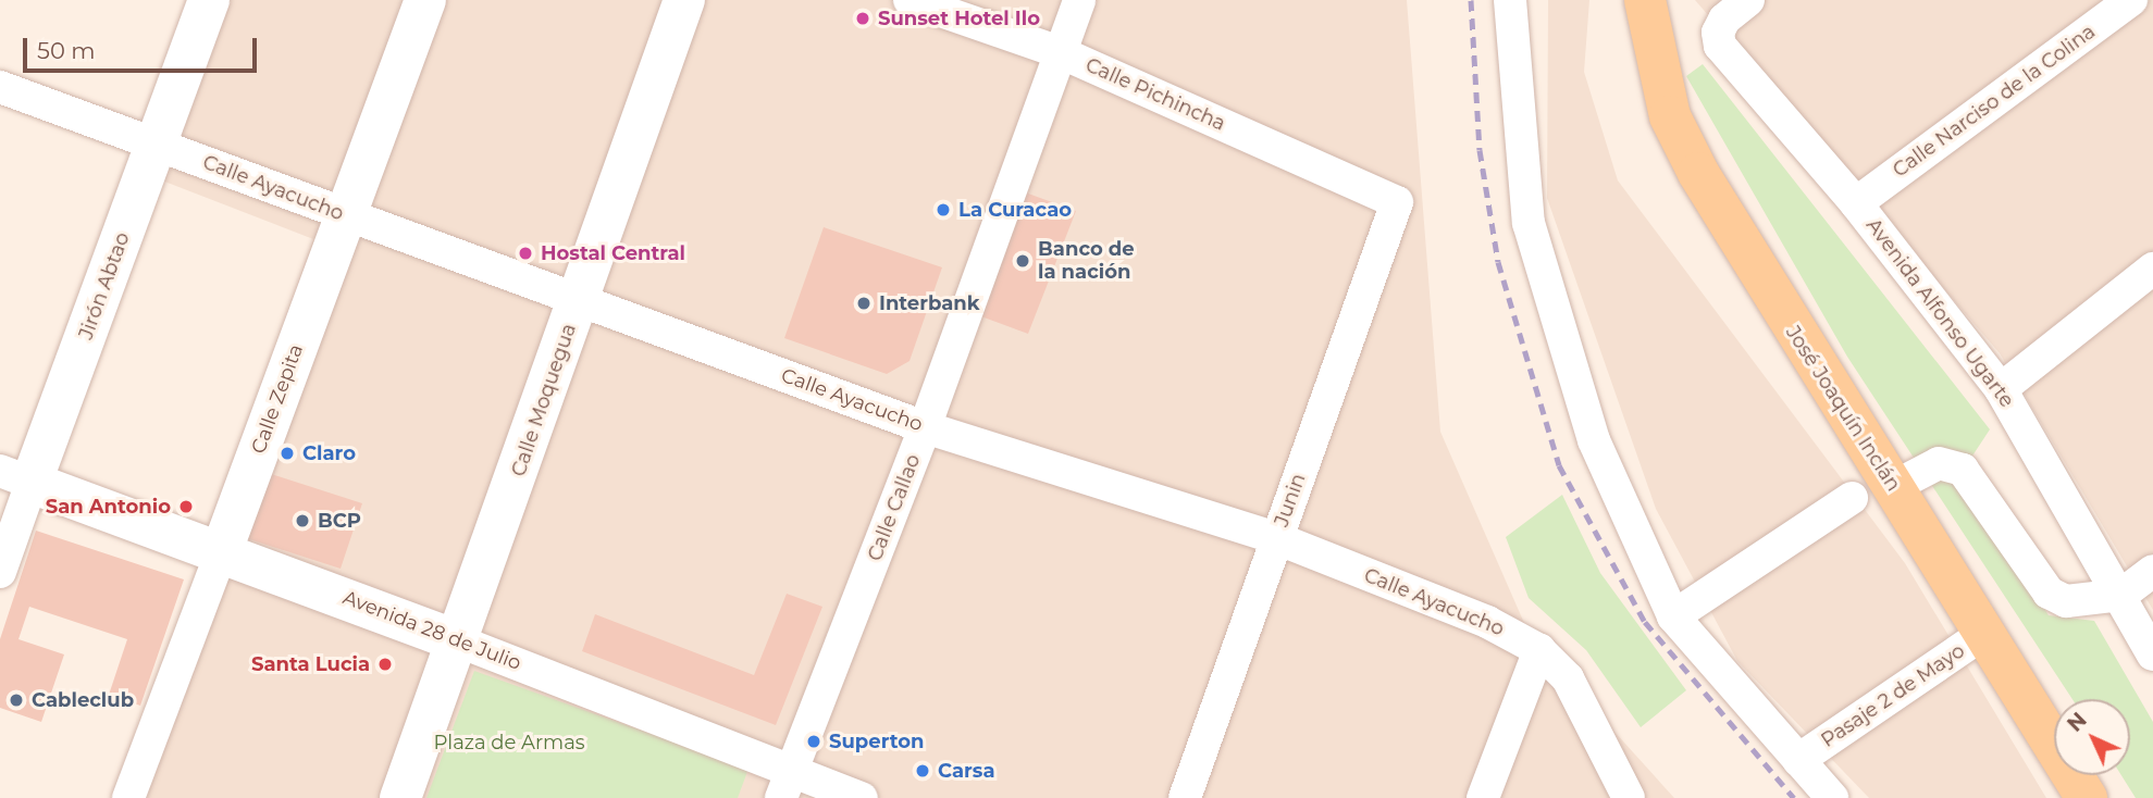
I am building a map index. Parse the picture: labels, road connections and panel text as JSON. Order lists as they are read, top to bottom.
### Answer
{
  "streets": {
    "main road": ["José Joaquín Inclán"],
    "street": [
      "Calle Pichincha",
      "Calle Narciso de la Colina",
      "Calle Ayacucho",
      "Jirón Abtao",
      "Avenida Alfonso Ugarte",
      "Calle Zepita",
      "Calle Moquegua",
      "Junin",
      "Calle Callao",
      "Avenida 28 de Julio",
      "Pasaje 2 de Mayo"
    ]
  },
  "crossings": [
    ["Calle Pichincha", "Junin"],
    ["Calle Pichincha", "Calle Callao"],
    ["Calle Narciso de la Colina", "Avenida Alfonso Ugarte"],
    ["Calle Ayacucho", "Jirón Abtao"],
    ["Calle Ayacucho", "Calle Zepita"],
    ["Calle Ayacucho", "Calle Moquegua"],
    ["Calle Ayacucho", "Junin"],
    ["Calle Ayacucho", "Calle Callao"],
    ["Jirón Abtao", "Avenida 28 de Julio"],
    ["Calle Zepita", "Avenida 28 de Julio"],
    ["Calle Moquegua", "Avenida 28 de Julio"],
    ["José Joaquín Inclán", "Pasaje 2 de Mayo"],
    ["Calle Callao", "Avenida 28 de Julio"]
  ],
  "parks": ["Plaza de Armas"],
  "places": [
    "Sunset Hotel Ilo",
    "La Curacao",
    "Hostal Central",
    "Banco de la nación",
    "Interbank",
    "Claro",
    "San Antonio",
    "BCP",
    "Santa Lucia",
    "Cableclub",
    "Superton",
    "Carsa"
  ],
  "scale_bar": "50 m",
  "north": "top left"
}
